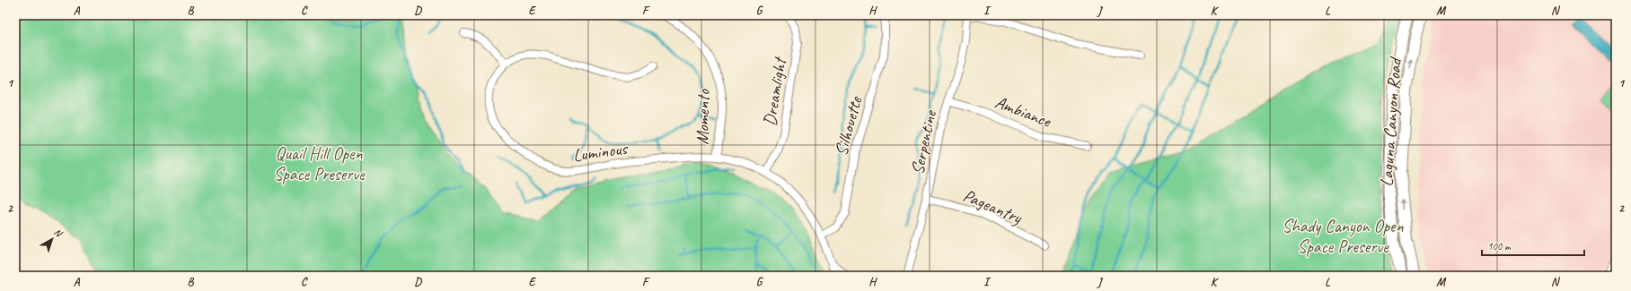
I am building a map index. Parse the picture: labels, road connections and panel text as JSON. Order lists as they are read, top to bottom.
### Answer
{
  "streets": {
    "main road": ["Laguna Canyon Road"],
    "street": [
      "Dreamlight",
      "Ambiance",
      "Momento",
      "Silhouette",
      "Serpentine",
      "Luminous",
      "Pageantry"
    ]
  },
  "crossings": [
    ["Dreamlight", "Luminous"],
    ["Ambiance", "Serpentine"],
    ["Momento", "Luminous"],
    ["Silhouette", "Luminous"],
    ["Serpentine", "Pageantry"]
  ],
  "parks": ["Quail Hill Open Space Preserve", "Shady Canyon Open Space Preserve"],
  "scale_bar": "100 m",
  "north": "top right",
  "grid": {
    "columns": [
      "A",
      "B",
      "C",
      "D",
      "E",
      "F",
      "G",
      "H",
      "I",
      "J",
      "K",
      "L",
      "M",
      "N"
    ],
    "rows": ["1", "2"]
  }
}
